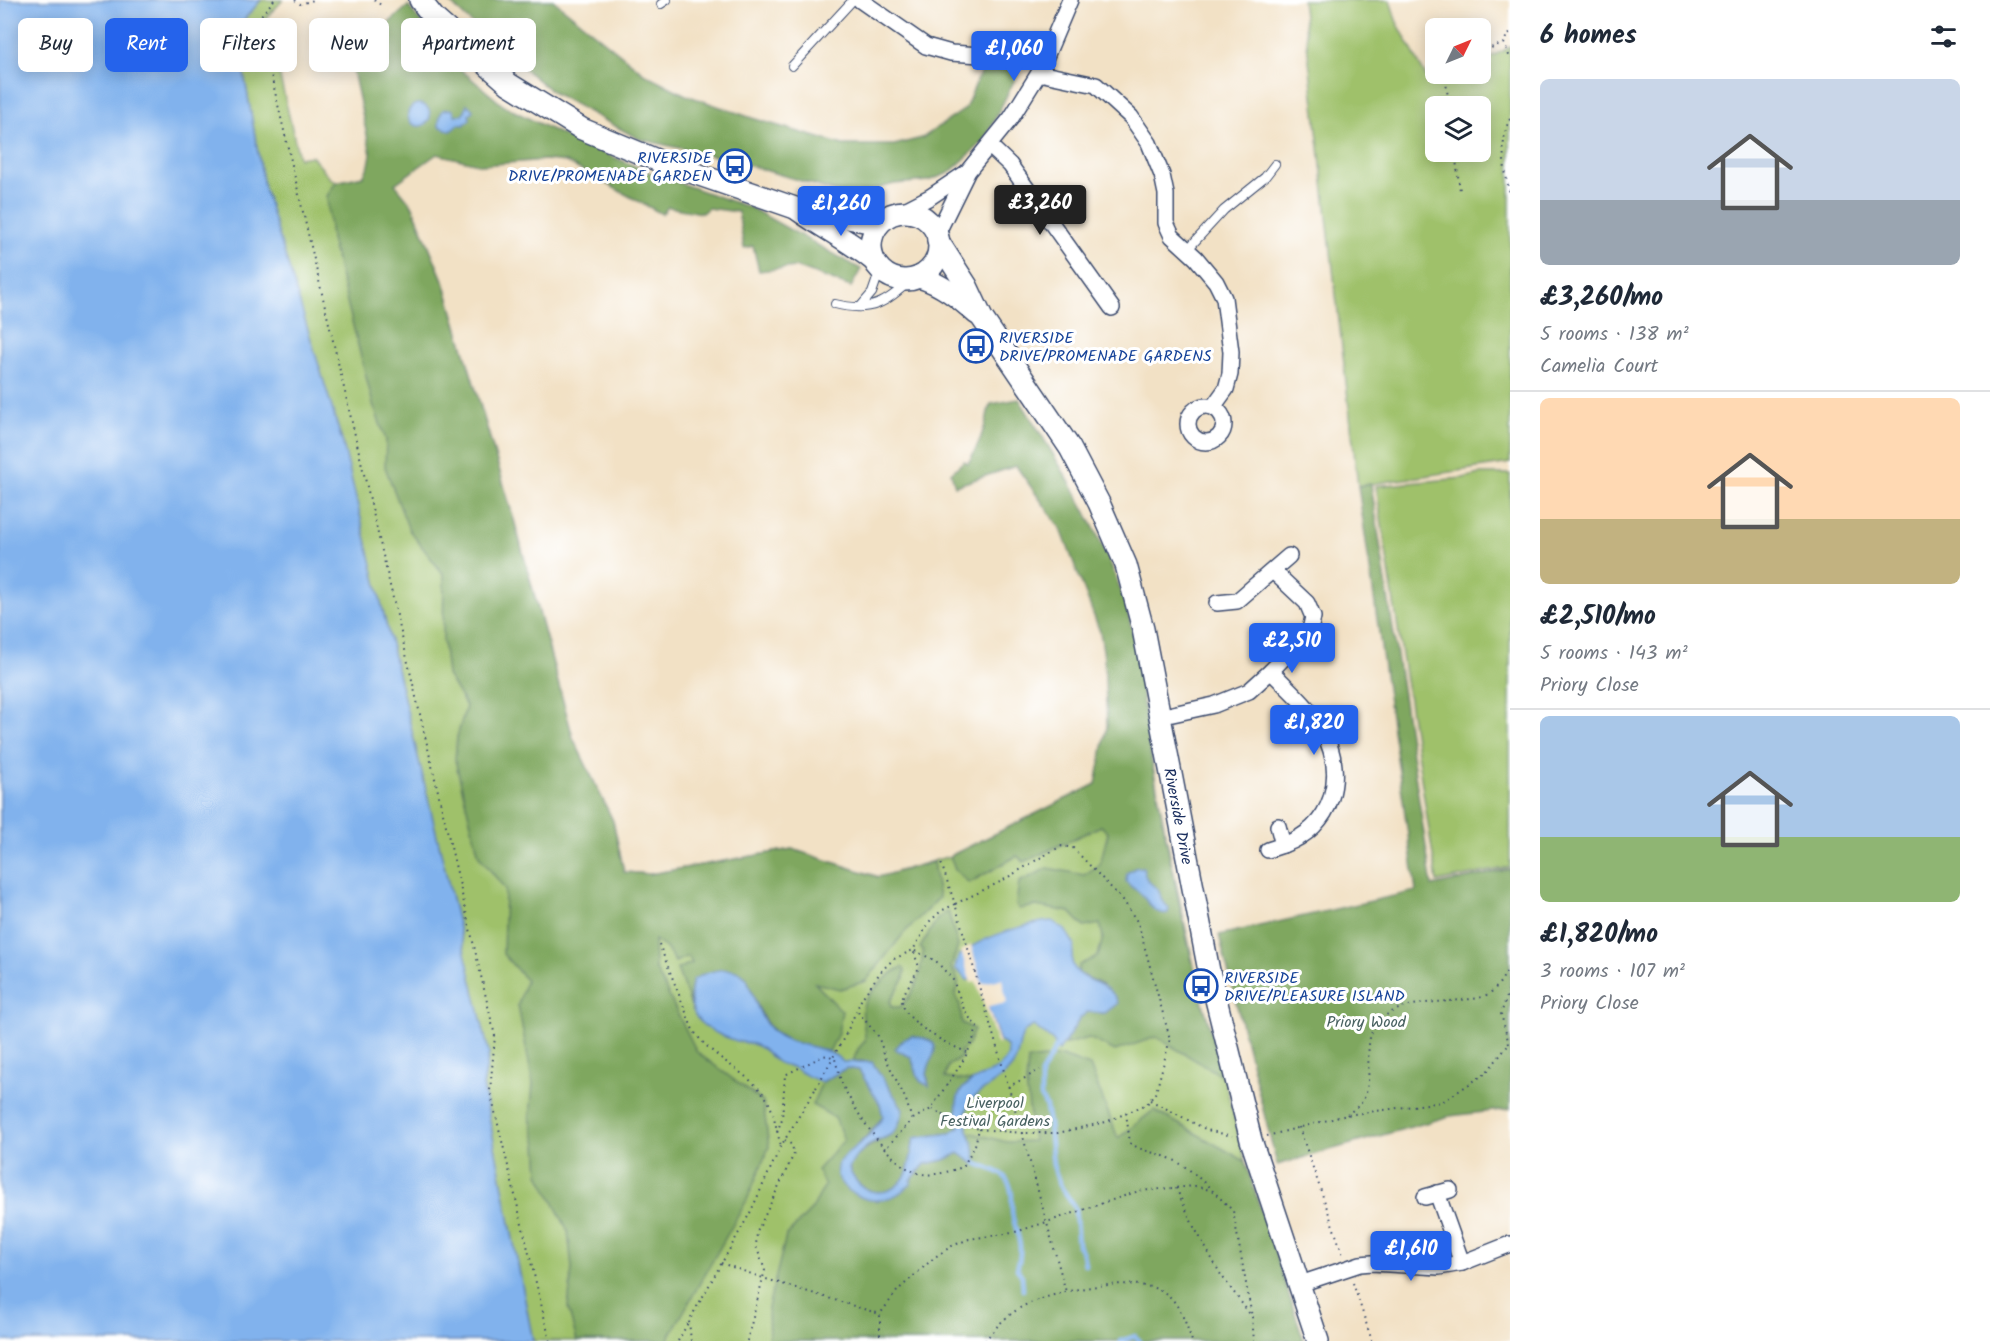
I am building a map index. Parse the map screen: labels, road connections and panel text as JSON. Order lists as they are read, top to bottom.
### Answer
{
  "streets": {
    "street": ["Riverside Drive"]
  },
  "parks": ["Priory Wood", "Liverpool Festival Gardens"],
  "places": {
    "bus stop": ["RIVERSIDE DRIVE/PROMENADE GARDEN", "RIVERSIDE DRIVE/PROMENADE GARDENS", "RIVERSIDE DRIVE/PLEASURE ISLAND"]
  },
  "north": "top right",
  "page": {
    "heading": "6 homes",
    "chip": [
      "Buy",
      "Rent",
      "Filters",
      "New",
      "Apartment"
    ],
    "price": [
      "£1,060",
      "£3,260",
      "£1,260",
      "£2,510",
      "£1,820",
      "£1,610"
    ],
    "list": [
      {
        "name": "£3,260/mo",
        "note": "5 rooms · 138 m² · Camelia Court"
      },
      {
        "name": "£2,510/mo",
        "note": "5 rooms · 143 m² · Priory Close"
      },
      {
        "name": "£1,820/mo",
        "note": "3 rooms · 107 m² · Priory Close"
      }
    ]
  }
}
